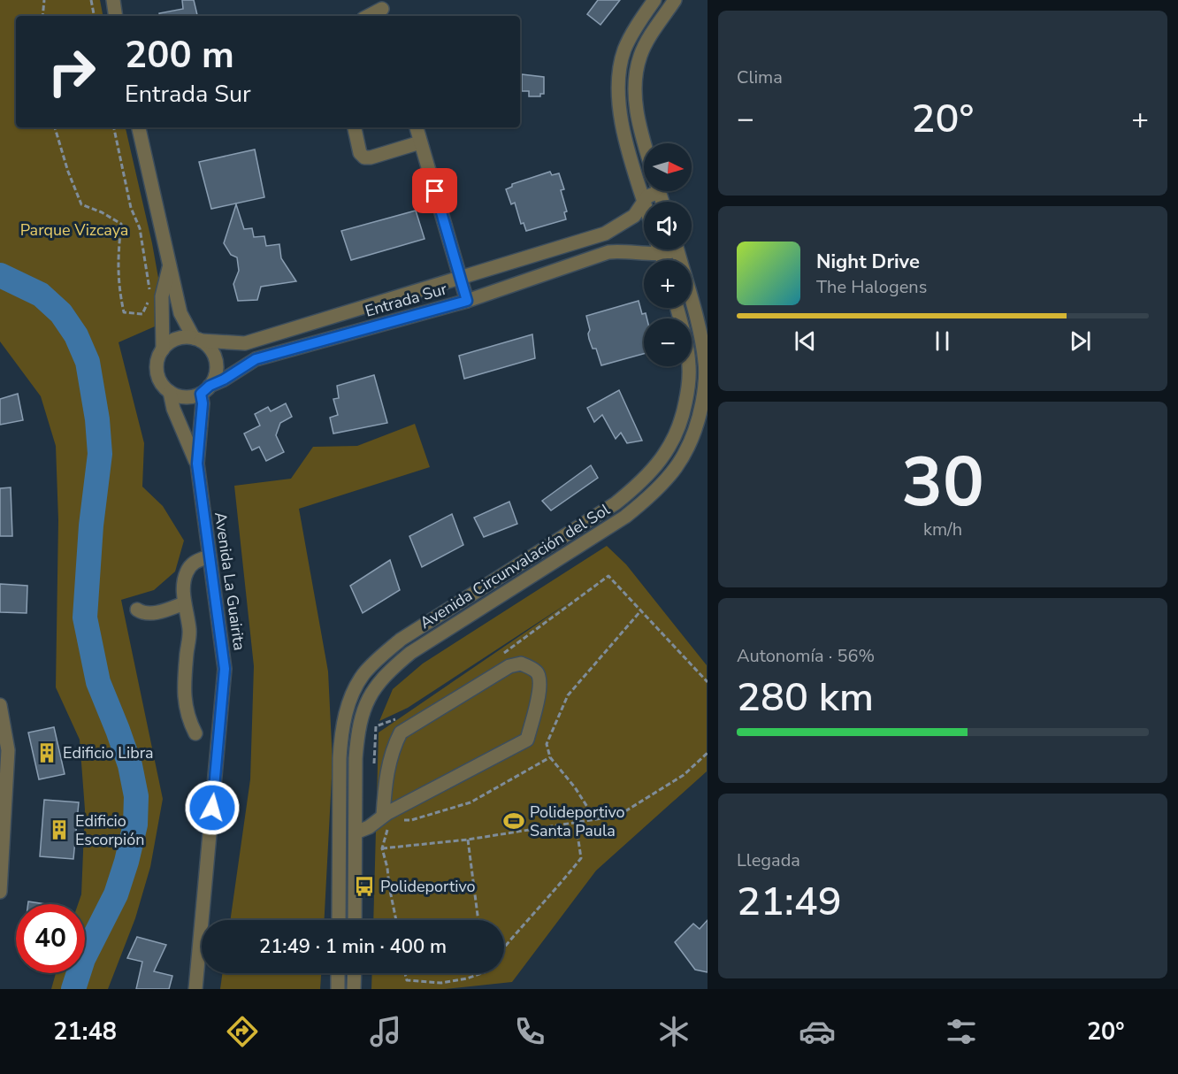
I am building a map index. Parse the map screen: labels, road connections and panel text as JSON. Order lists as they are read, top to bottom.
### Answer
{
  "streets": {
    "street": ["Entrada Sur", "Avenida Circunvalación del Sol", "Avenida La Guairita"]
  },
  "crossings": [
    ["Entrada Sur", "Avenida La Guairita"]
  ],
  "parks": ["Parque Vizcaya"],
  "places": {
    "building": ["Edificio Libra", "Edificio Escorpión"],
    "sports": ["Polideportivo Santa Paula"],
    "bus stop": ["Polideportivo"]
  },
  "north": "right",
  "page": {
    "tile": [
      "Clima",
      ["30", "km/h"],
      ["Autonomía · 56%", "280 km"],
      ["Llegada", "21:49"]
    ],
    "turn": ["200 m", "Entrada Sur"],
    "heat": ["−", "20°", "+"],
    "map_buttons": ["+", "−"],
    "song": ["Night Drive", "The Halogens"],
    "limit": "40",
    "trip": "21:49 · 1 min · 400 m",
    "tabs": ["21:48", "20°"]
  }
}
